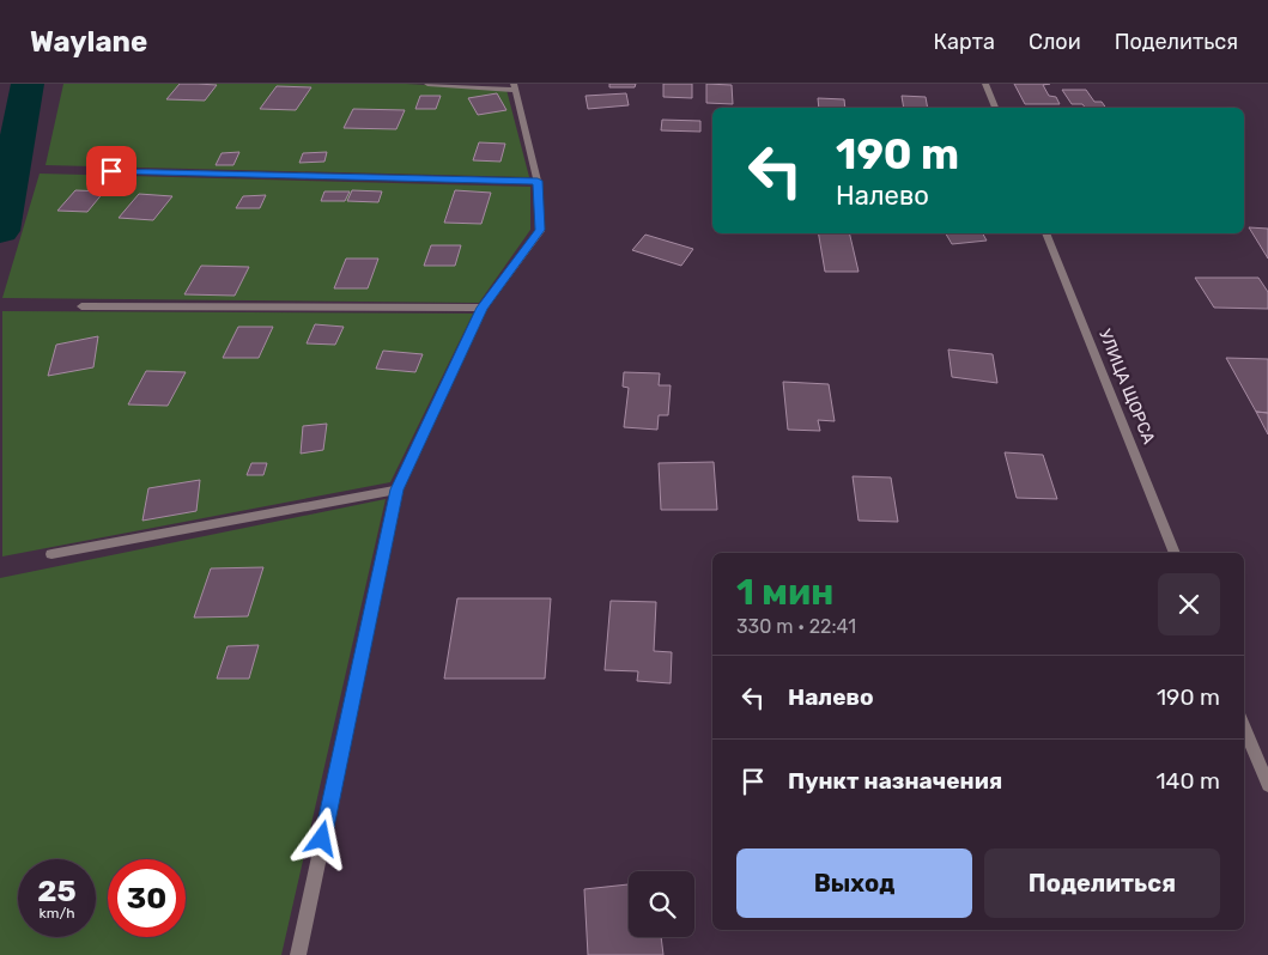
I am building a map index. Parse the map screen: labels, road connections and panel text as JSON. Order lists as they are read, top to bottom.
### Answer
{
  "streets": {
    "street": ["УЛИЦА ЩОРСА"]
  },
  "page": {
    "header": "Waylane",
    "nav": ["Карта", "Слои", "Поделиться"],
    "turn": ["190 m", "Налево"],
    "heading": ["1 мин", "330 m · 22:41"],
    "list": [
      {
        "name": "Налево",
        "value": "190 m"
      },
      {
        "name": "Пункт назначения",
        "value": "140 m"
      }
    ],
    "buttons": ["Выход", "Поделиться"],
    "speed": "25 km/h",
    "limit": "30"
  }
}
